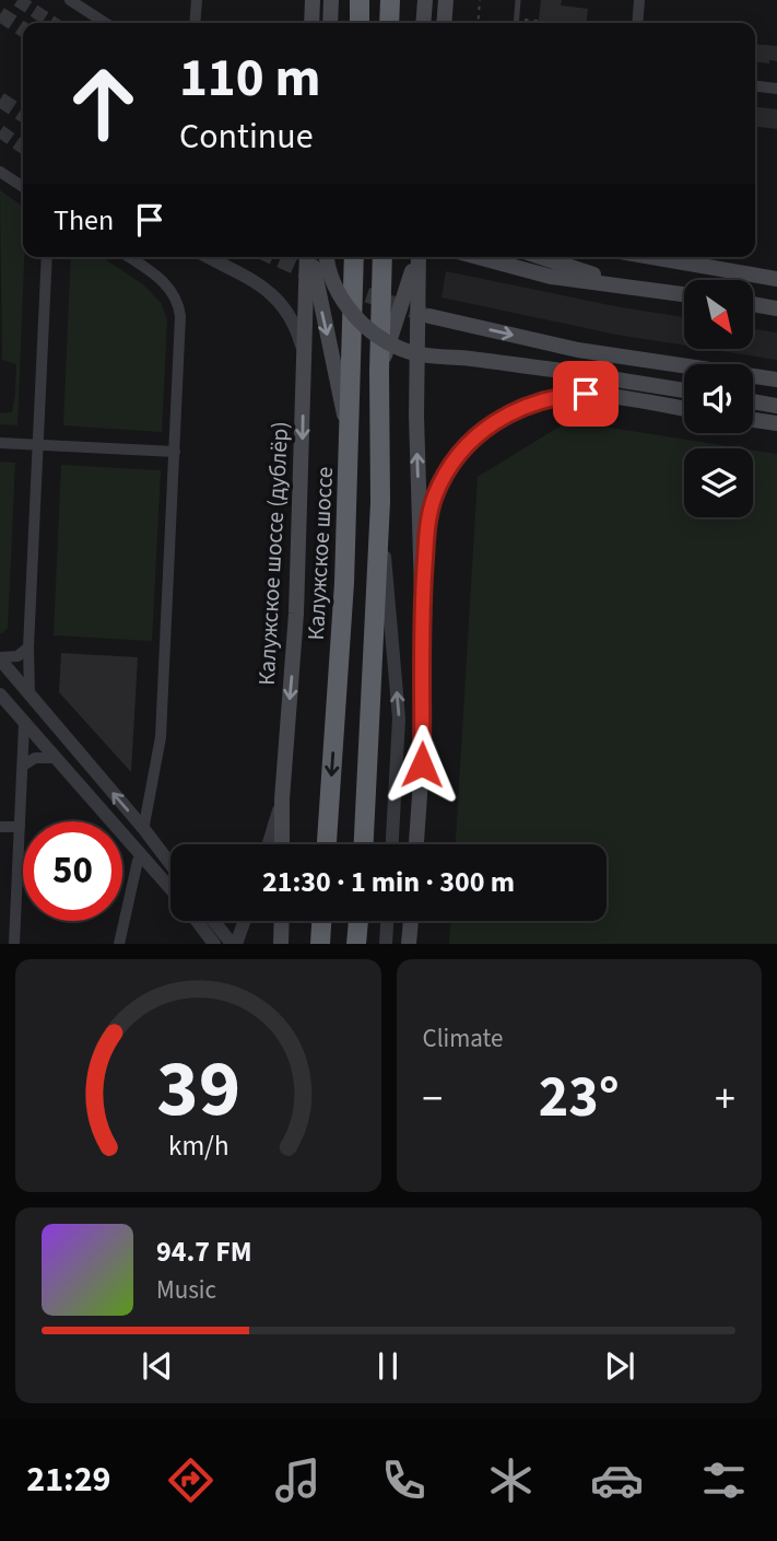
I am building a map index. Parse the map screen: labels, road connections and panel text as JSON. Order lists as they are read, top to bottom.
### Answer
{
  "streets": {
    "highway": ["Калужское шоссе"],
    "main road": ["Калужское шоссе (дублёр)"]
  },
  "north": "bottom right",
  "page": {
    "turn": ["110 m", "Continue"],
    "then": "Then",
    "limit": "50",
    "trip": "21:30 · 1 min · 300 m",
    "tile": "Climate",
    "heat": ["−", "23°", "+"],
    "song": ["94.7 FM", "Music"],
    "tabs": "21:29",
    "gauge": ["39", "km/h"]
  }
}
